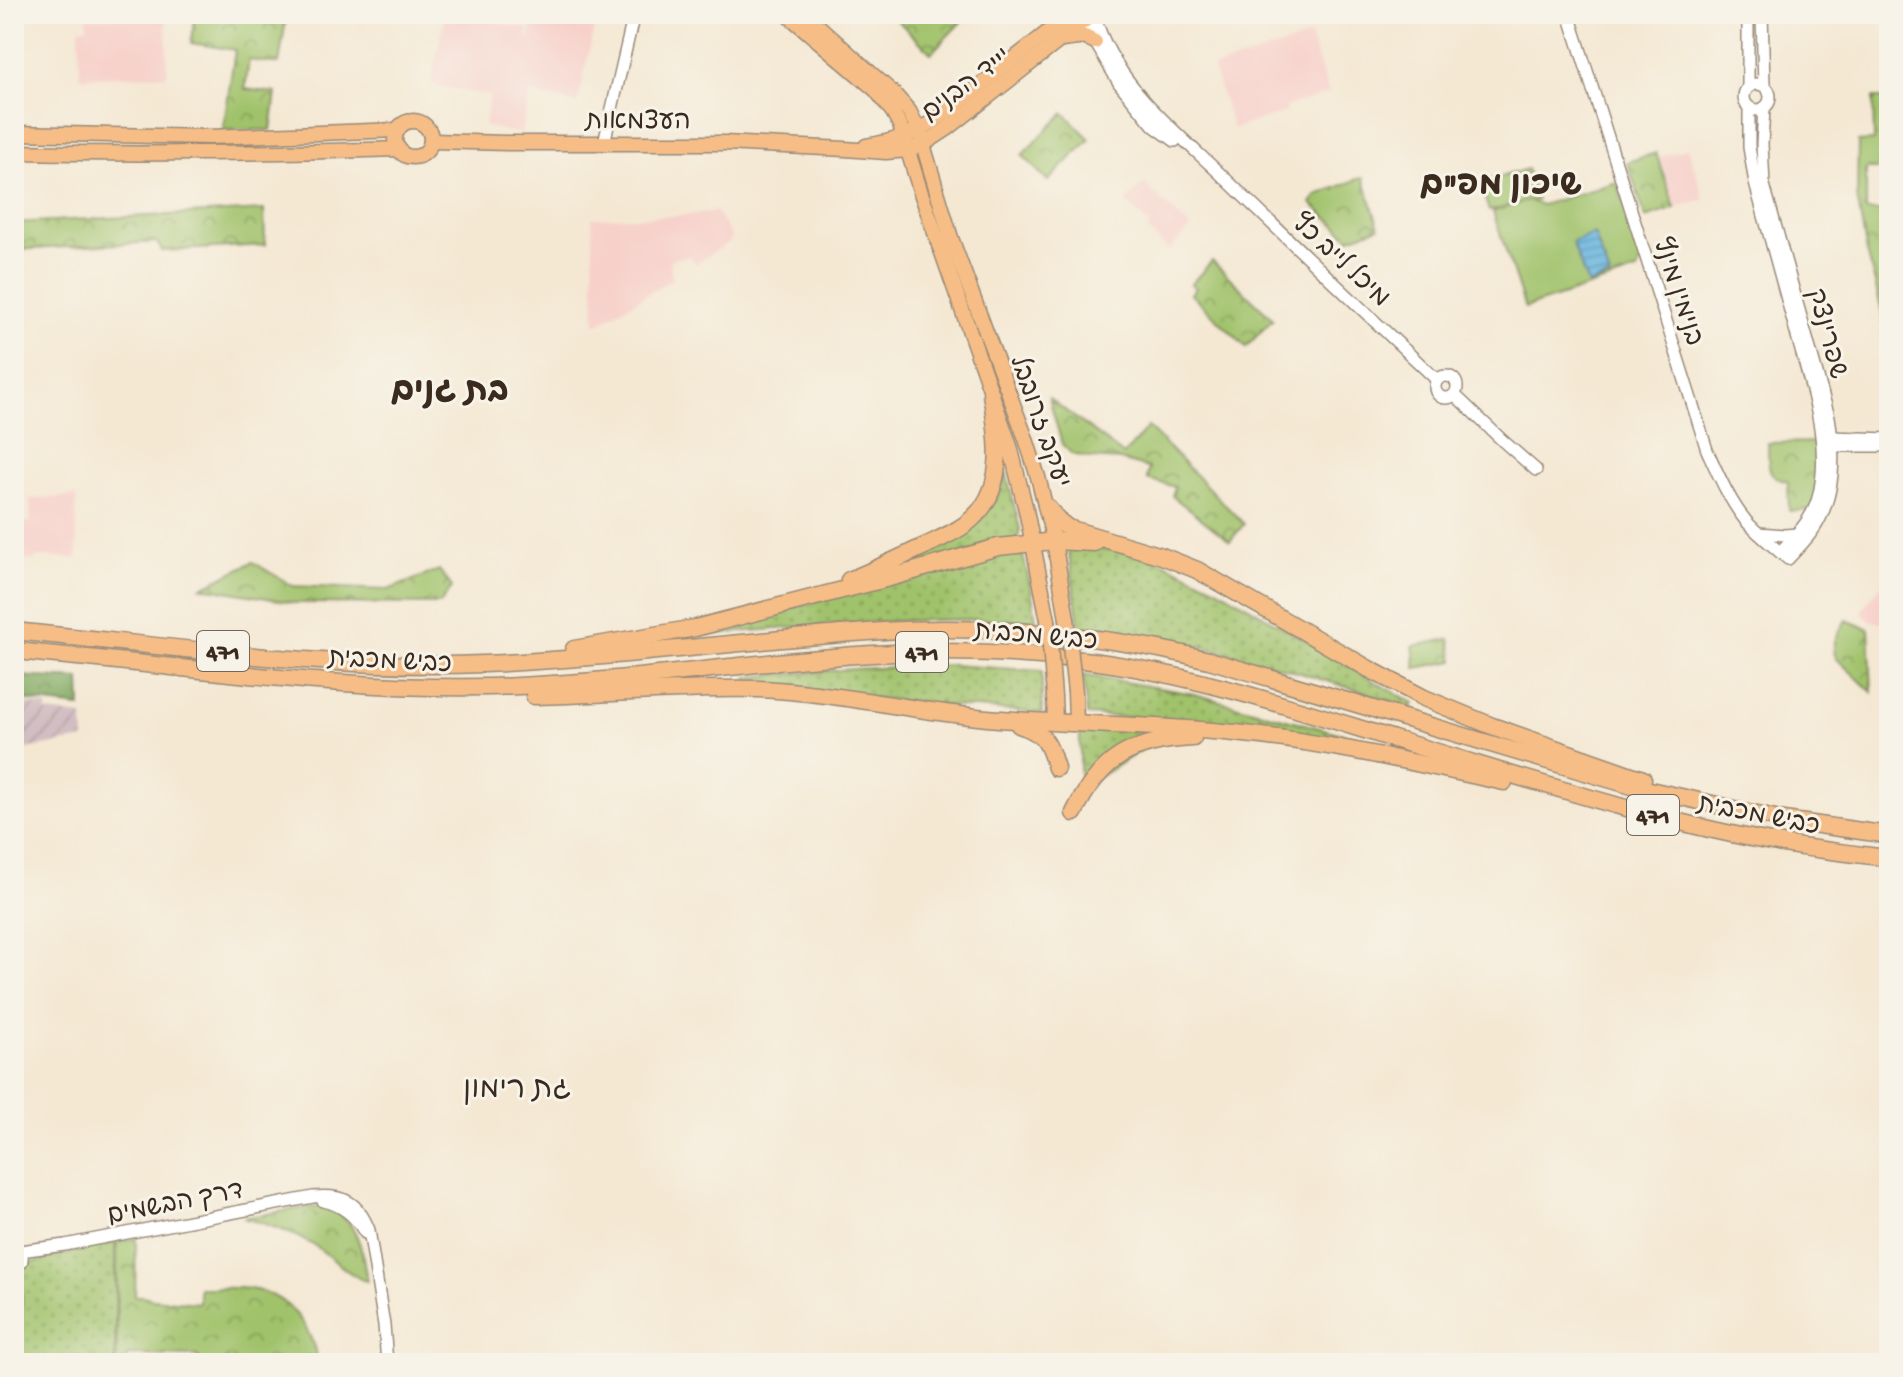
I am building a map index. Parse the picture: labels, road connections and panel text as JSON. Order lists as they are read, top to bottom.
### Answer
{
  "streets": {
    "highway": ["כביש מכבית", "471"],
    "main road": ["י''ד הבנים", "העצמאות", "יעקב זרובבל"],
    "street": [
      "מיכל לייב כץ",
      "בנימין מינץ",
      "שפרינצק",
      "דרך הבשמים"
    ]
  },
  "crossings": [
    ["י''ד הבנים", "העצמאות"],
    ["י''ד הבנים", "מיכל לייב כץ"],
    ["י''ד הבנים", "יעקב זרובבל"],
    ["העצמאות", "יעקב זרובבל"],
    ["בנימין מינץ", "שפרינצק"]
  ],
  "districts": ["שיכון מפ\"ם", "בת גנים", "גת רימון"]
}
